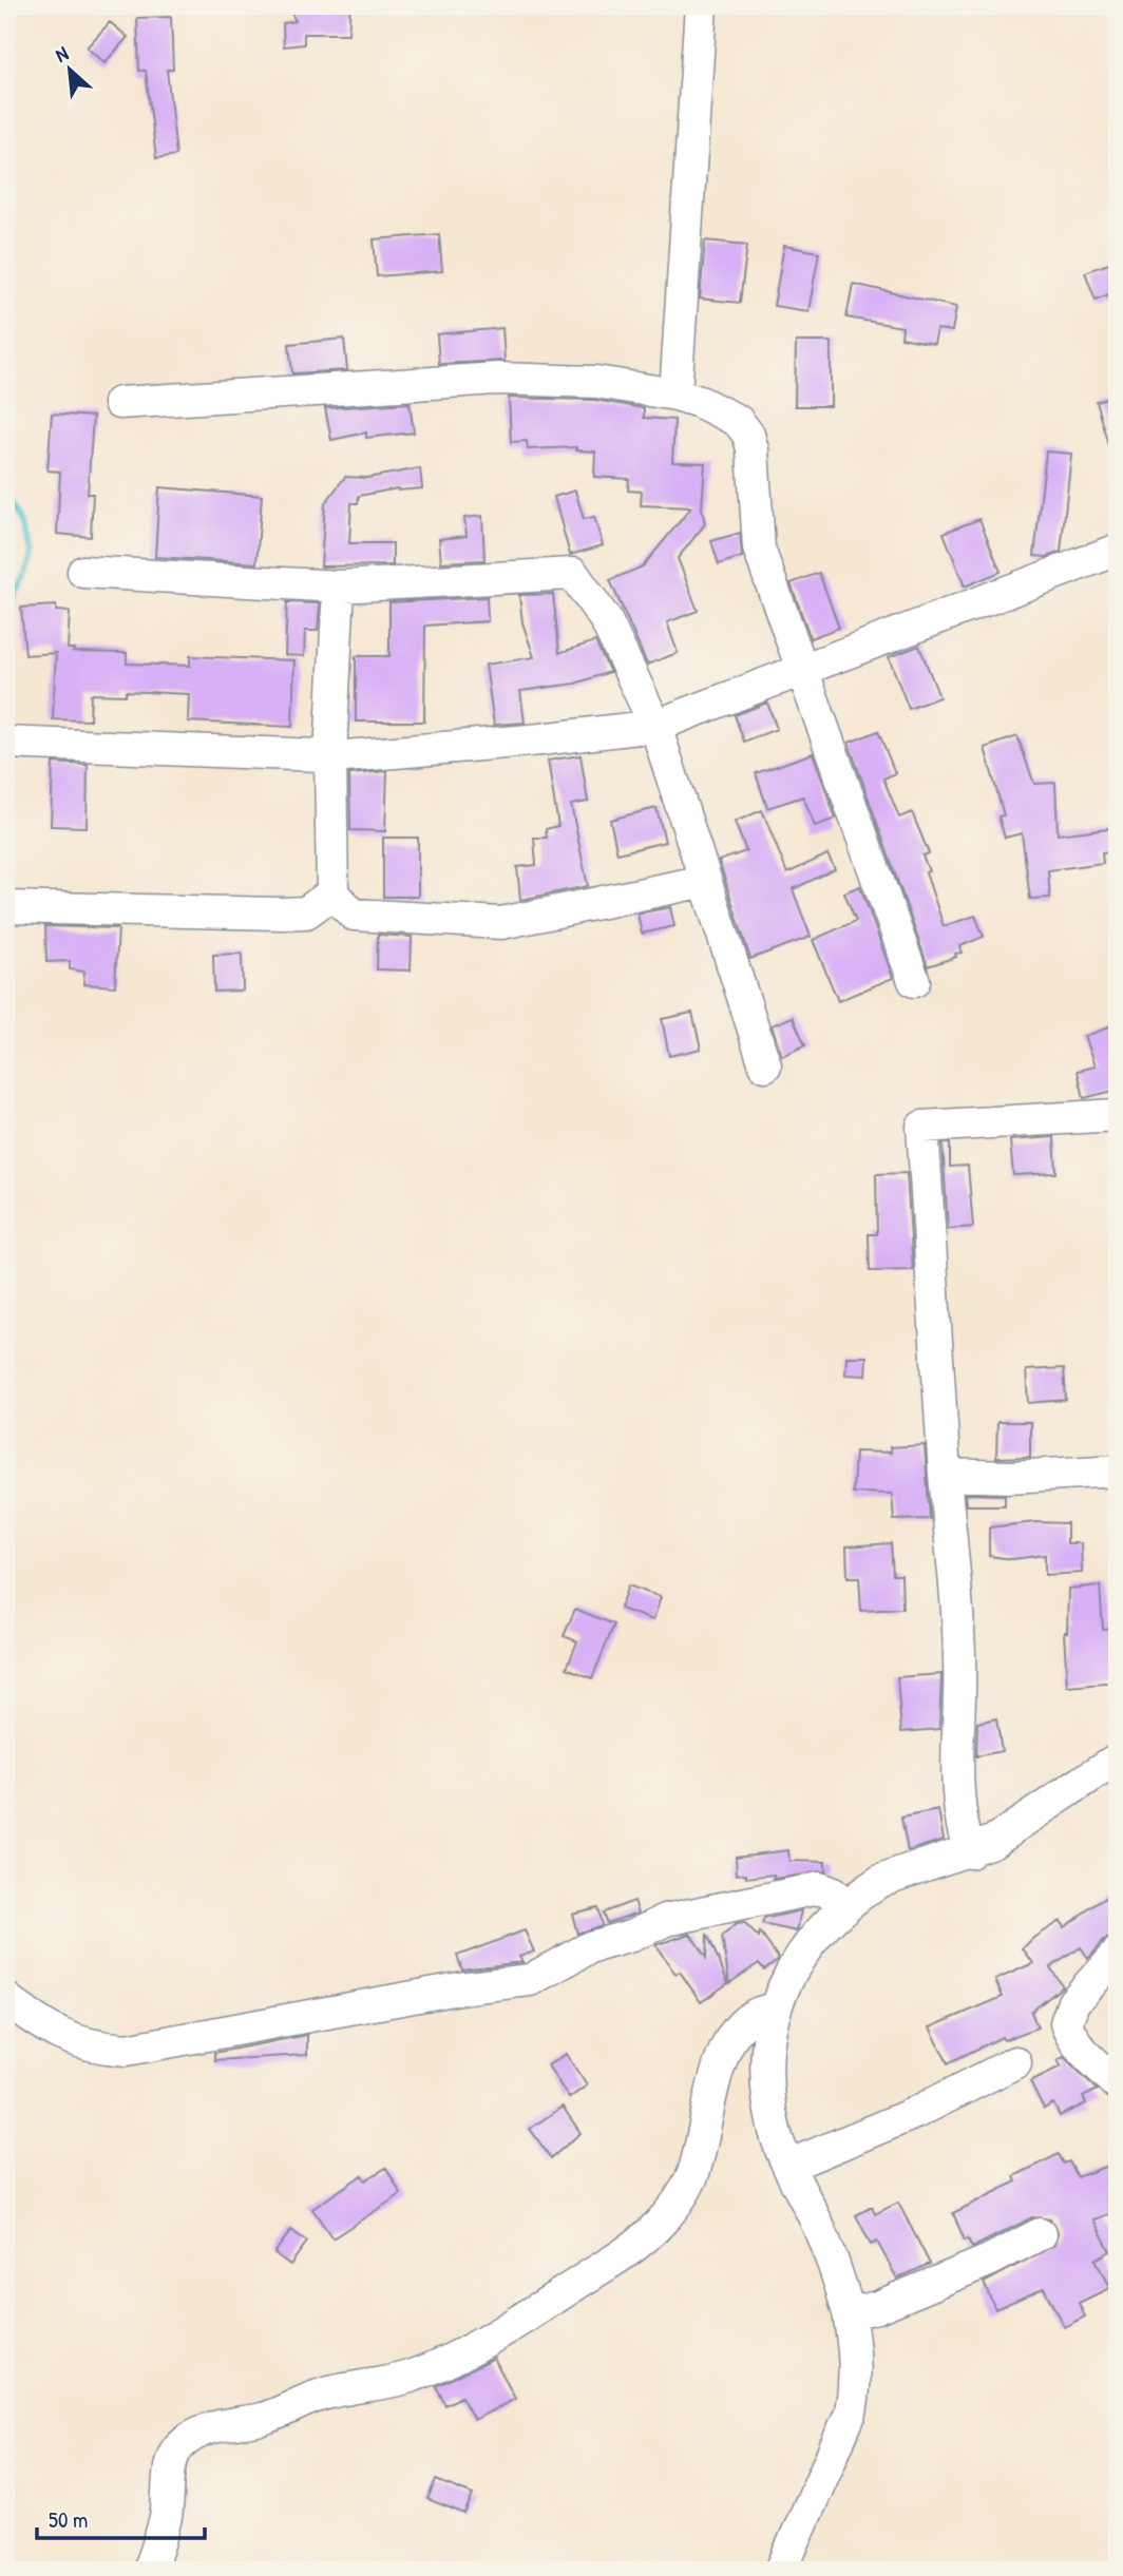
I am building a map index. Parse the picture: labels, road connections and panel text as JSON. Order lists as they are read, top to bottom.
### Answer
{
  "scale_bar": "50 m",
  "north": "top left"
}
